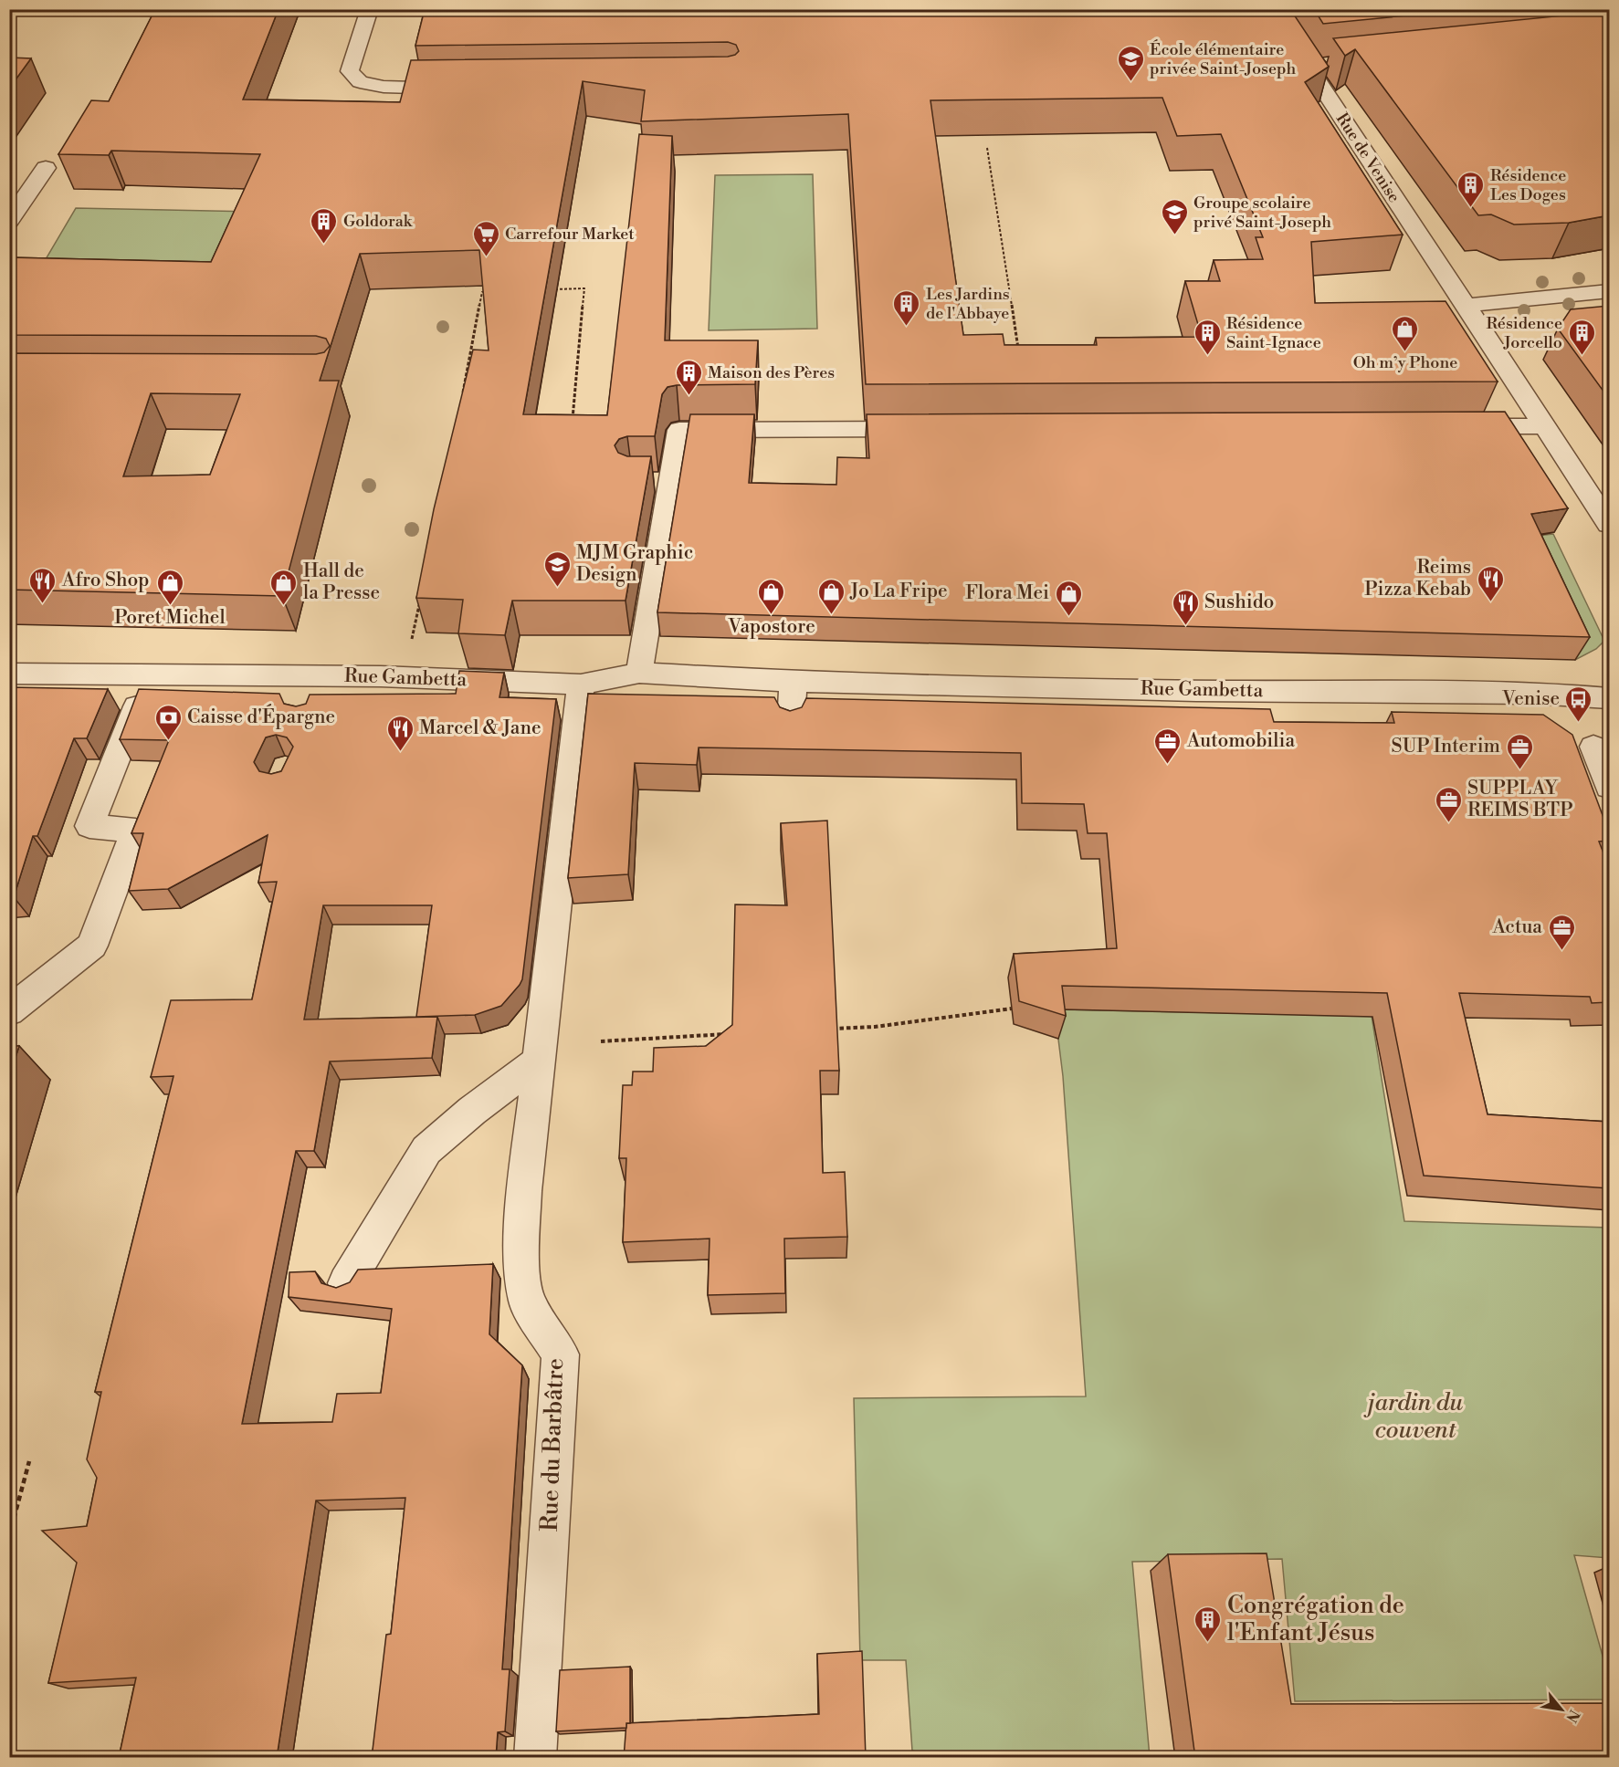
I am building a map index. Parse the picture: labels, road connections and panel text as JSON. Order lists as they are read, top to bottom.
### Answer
{
  "streets": {
    "street": ["Rue de Venise", "Rue Gambetta", "Rue du Barbâtre"]
  },
  "crossings": [
    ["Rue Gambetta", "Rue du Barbâtre"]
  ],
  "parks": ["jardin du couvent"],
  "places": {
    "school or university": ["École élémentaire privée Saint-Joseph", "Groupe scolaire privé Saint-Joseph", "MJM Graphic Design"],
    "building": [
      "Résidence Les Doges",
      "Goldorak",
      "Les Jardins de l'Abbaye",
      "Résidence Saint-Ignace",
      "Résidence Jorcello",
      "Maison des Pères",
      "Congrégation de l'Enfant Jésus"
    ],
    "supermarket": ["Carrefour Market"],
    "shop": [
      "Oh m’y Phone",
      "Poret Michel",
      "Hall de la Presse",
      "Vapostore",
      "Jo La Fripe",
      "Flora Mei"
    ],
    "restaurant": [
      "Reims Pizza Kebab",
      "Afro Shop",
      "Sushido",
      "Marcel & Jane"
    ],
    "bus stop": ["Venise"],
    "bank": ["Caisse d'Épargne"],
    "office": [
      "Automobilia",
      "SUP Interim",
      "SUPPLAY REIMS BTP",
      "Actua"
    ]
  },
  "north": "bottom right"
}
